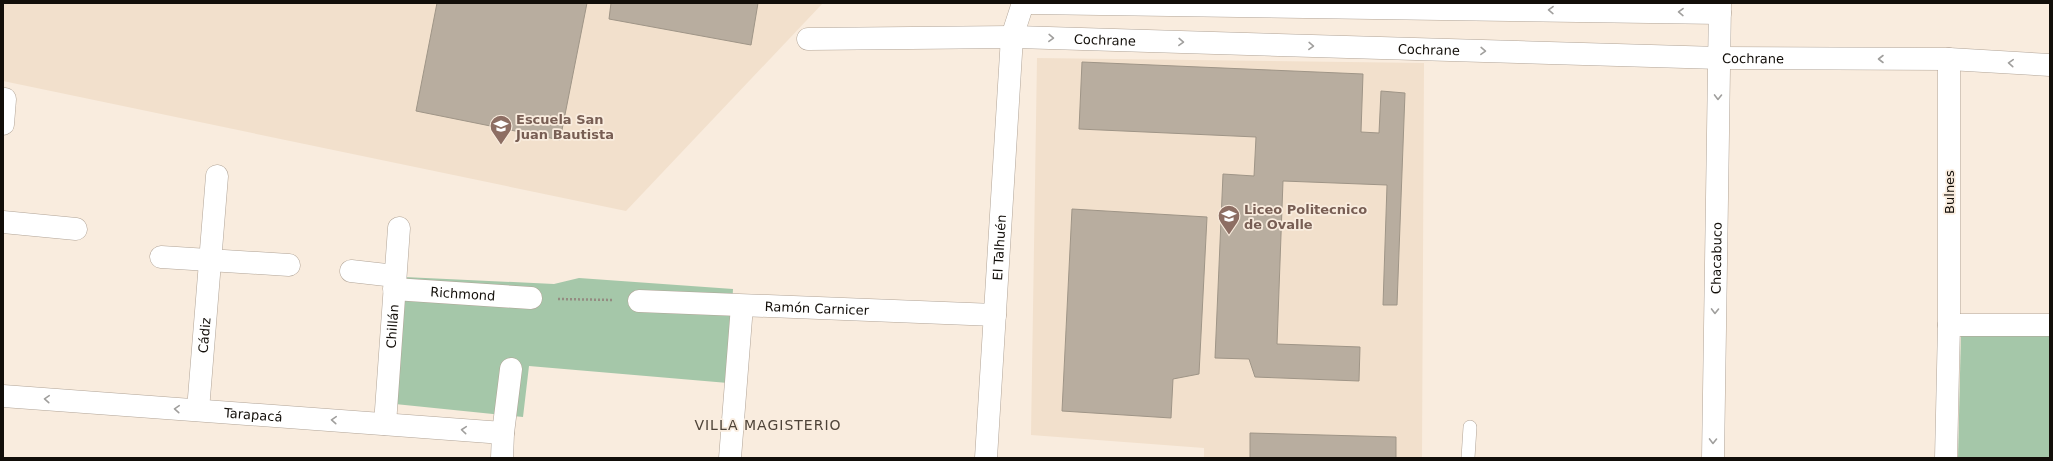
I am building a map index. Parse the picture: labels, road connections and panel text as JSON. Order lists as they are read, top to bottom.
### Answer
{
  "streets": {
    "street": [
      "Cochrane",
      "Bulnes",
      "El Talhuén",
      "Chacabuco",
      "Richmond",
      "Ramón Carnicer",
      "Chillán",
      "Cádiz",
      "Tarapacá"
    ]
  },
  "crossings": [
    ["Cochrane", "Bulnes"],
    ["Cochrane", "El Talhuén"],
    ["Cochrane", "Chacabuco"],
    ["El Talhuén", "Ramón Carnicer"],
    ["Richmond", "Chillán"],
    ["Chillán", "Tarapacá"],
    ["Cádiz", "Tarapacá"]
  ],
  "one_way": ["Chacabuco"],
  "districts": ["VILLA MAGISTERIO"],
  "places": {
    "school or university": ["Escuela San Juan Bautista", "Liceo Politecnico de Ovalle"]
  }
}
